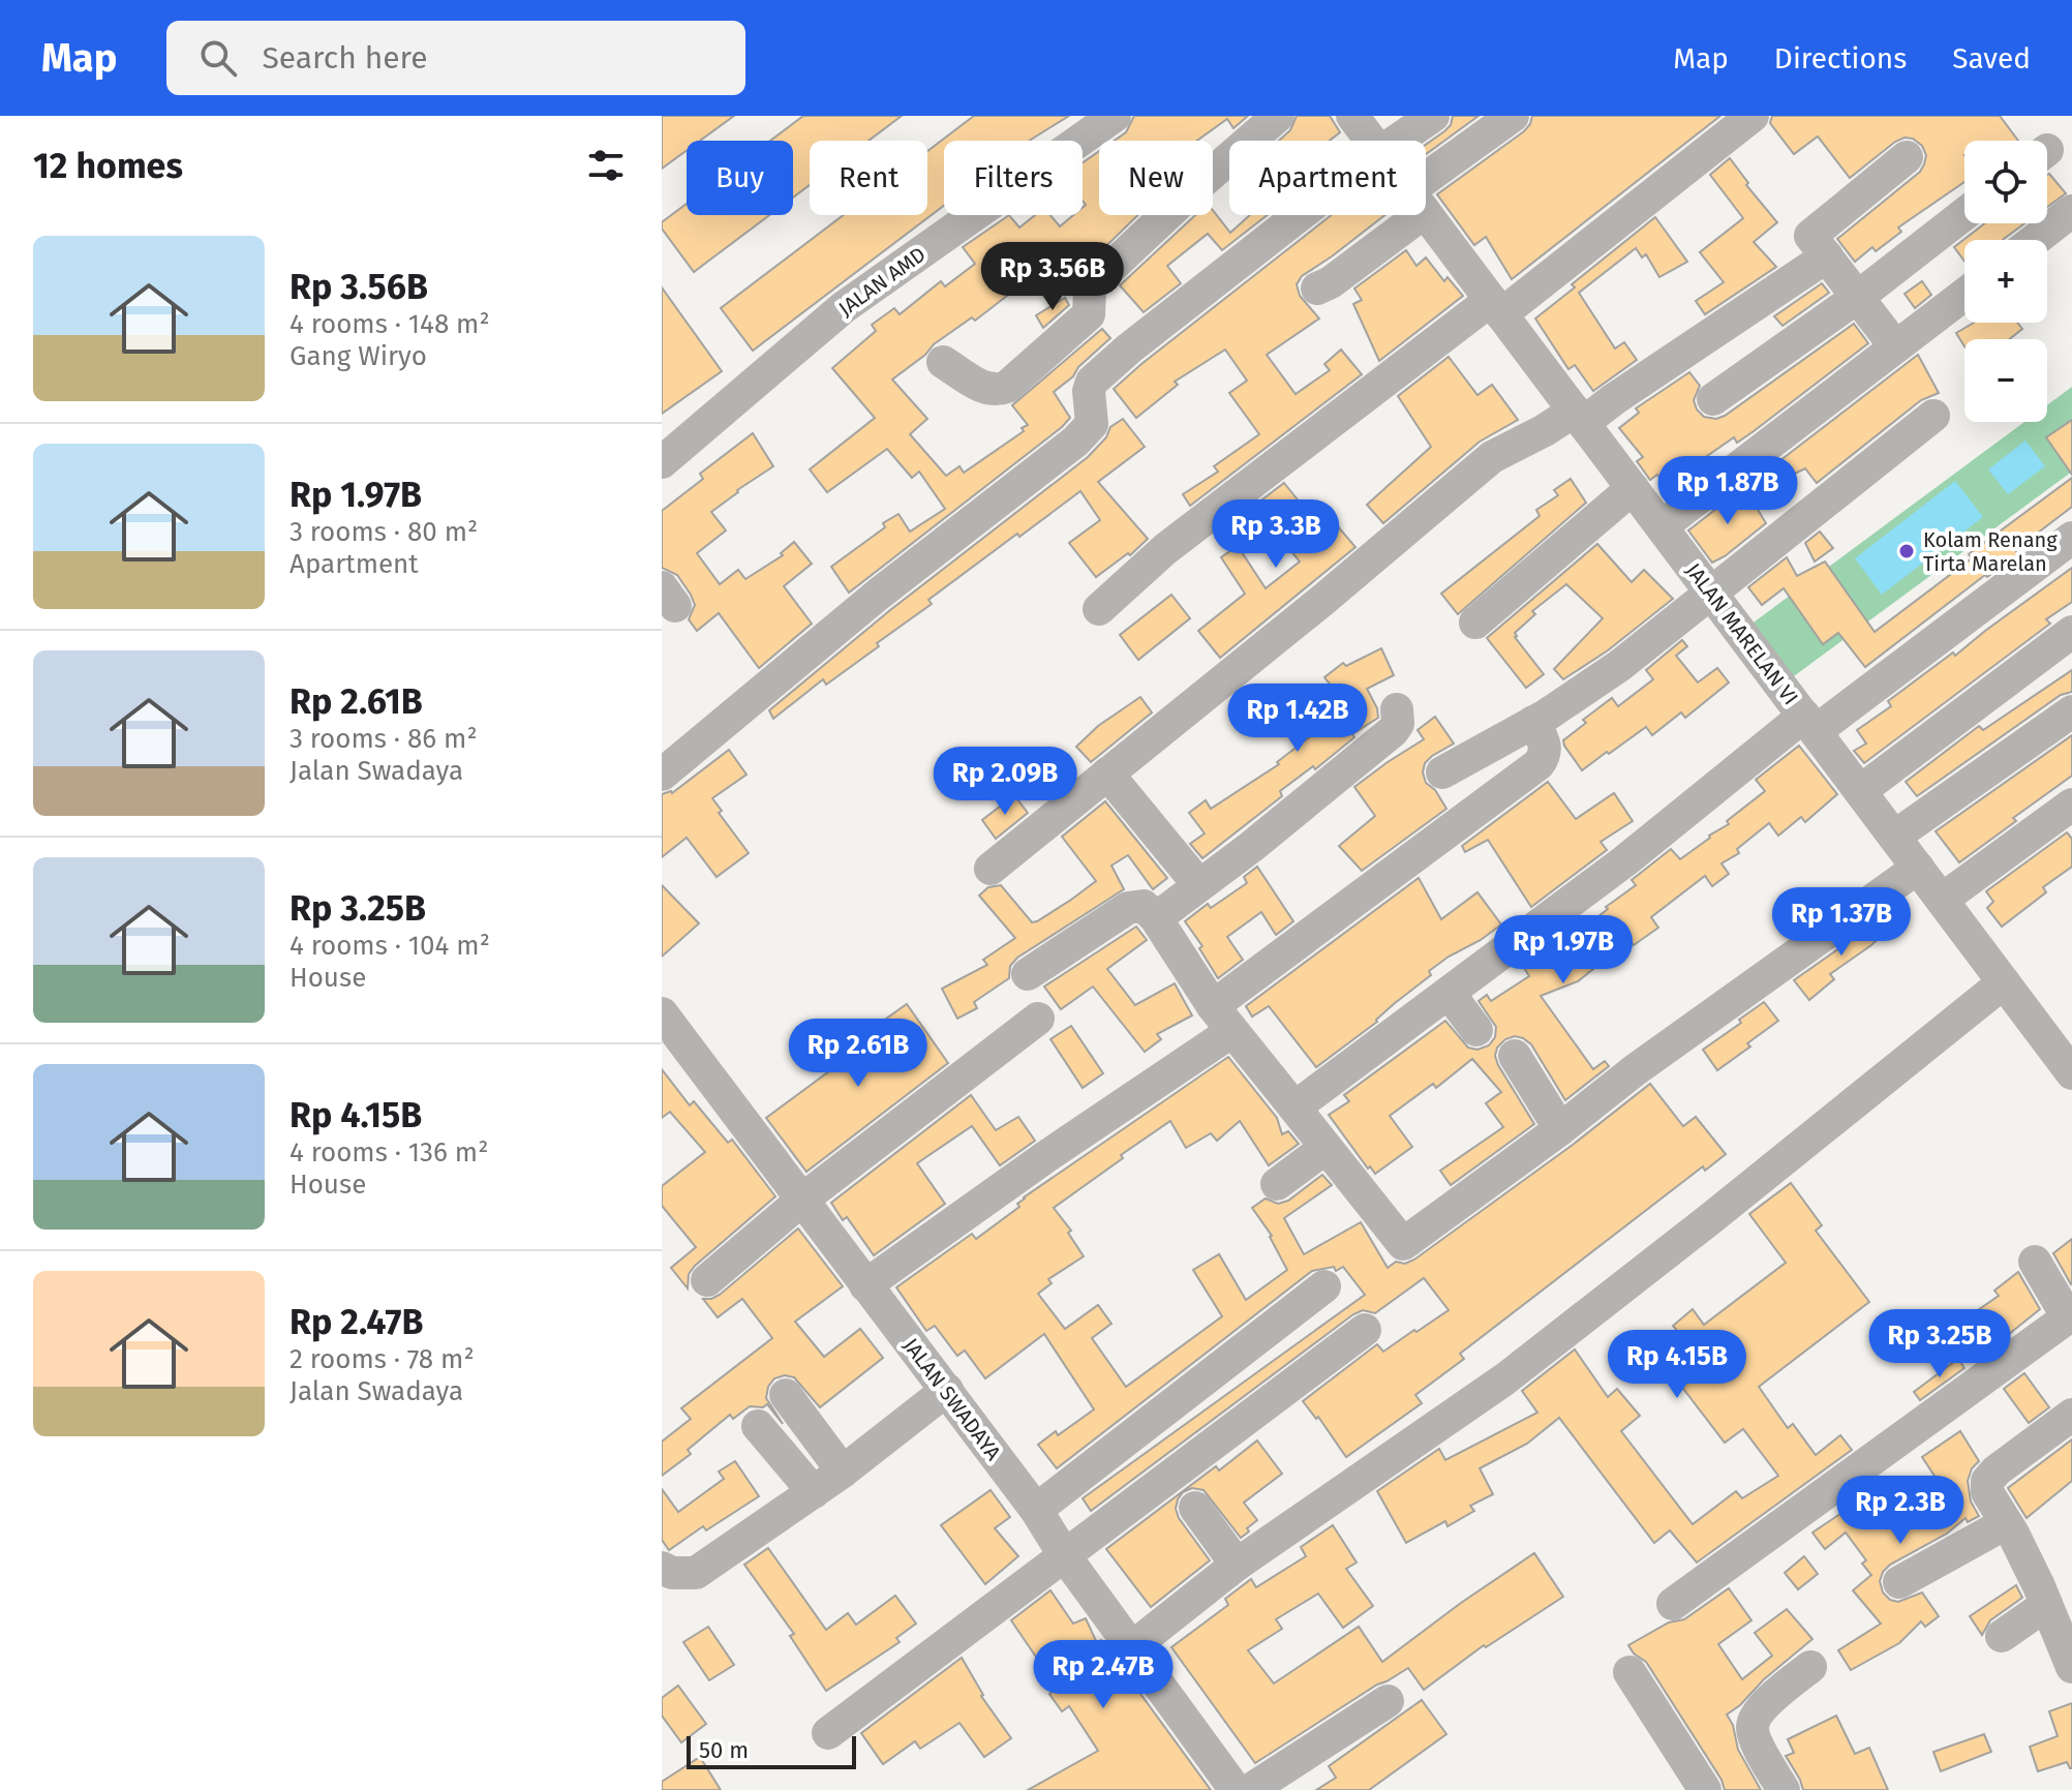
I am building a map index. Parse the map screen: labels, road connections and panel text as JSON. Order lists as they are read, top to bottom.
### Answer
{
  "streets": {
    "street": ["JALAN AMD", "JALAN MARELAN VI", "JALAN SWADAYA"]
  },
  "places": ["Kolam Renang Tirta Marelan"],
  "scale_bar": "50 m",
  "page": {
    "header": "Map",
    "search": "Search here",
    "nav": ["Map", "Directions", "Saved"],
    "heading": "12 homes",
    "map_buttons": ["+", "−"],
    "chip": [
      "Buy",
      "Rent",
      "Filters",
      "New",
      "Apartment"
    ],
    "list": [
      {
        "name": "Rp 3.56B",
        "note": "4 rooms · 148 m² · Gang Wiryo"
      },
      {
        "name": "Rp 1.97B",
        "note": "3 rooms · 80 m² · Apartment"
      },
      {
        "name": "Rp 2.61B",
        "note": "3 rooms · 86 m² · Jalan Swadaya"
      },
      {
        "name": "Rp 3.25B",
        "note": "4 rooms · 104 m² · House"
      },
      {
        "name": "Rp 4.15B",
        "note": "4 rooms · 136 m² · House"
      },
      {
        "name": "Rp 2.47B",
        "note": "2 rooms · 78 m² · Jalan Swadaya"
      }
    ],
    "price": [
      "Rp 3.56B",
      "Rp 1.87B",
      "Rp 3.3B",
      "Rp 1.42B",
      "Rp 2.09B",
      "Rp 1.37B",
      "Rp 1.97B",
      "Rp 2.61B",
      "Rp 3.25B",
      "Rp 4.15B",
      "Rp 2.3B",
      "Rp 2.47B"
    ],
    "scale": "50 m"
  }
}
